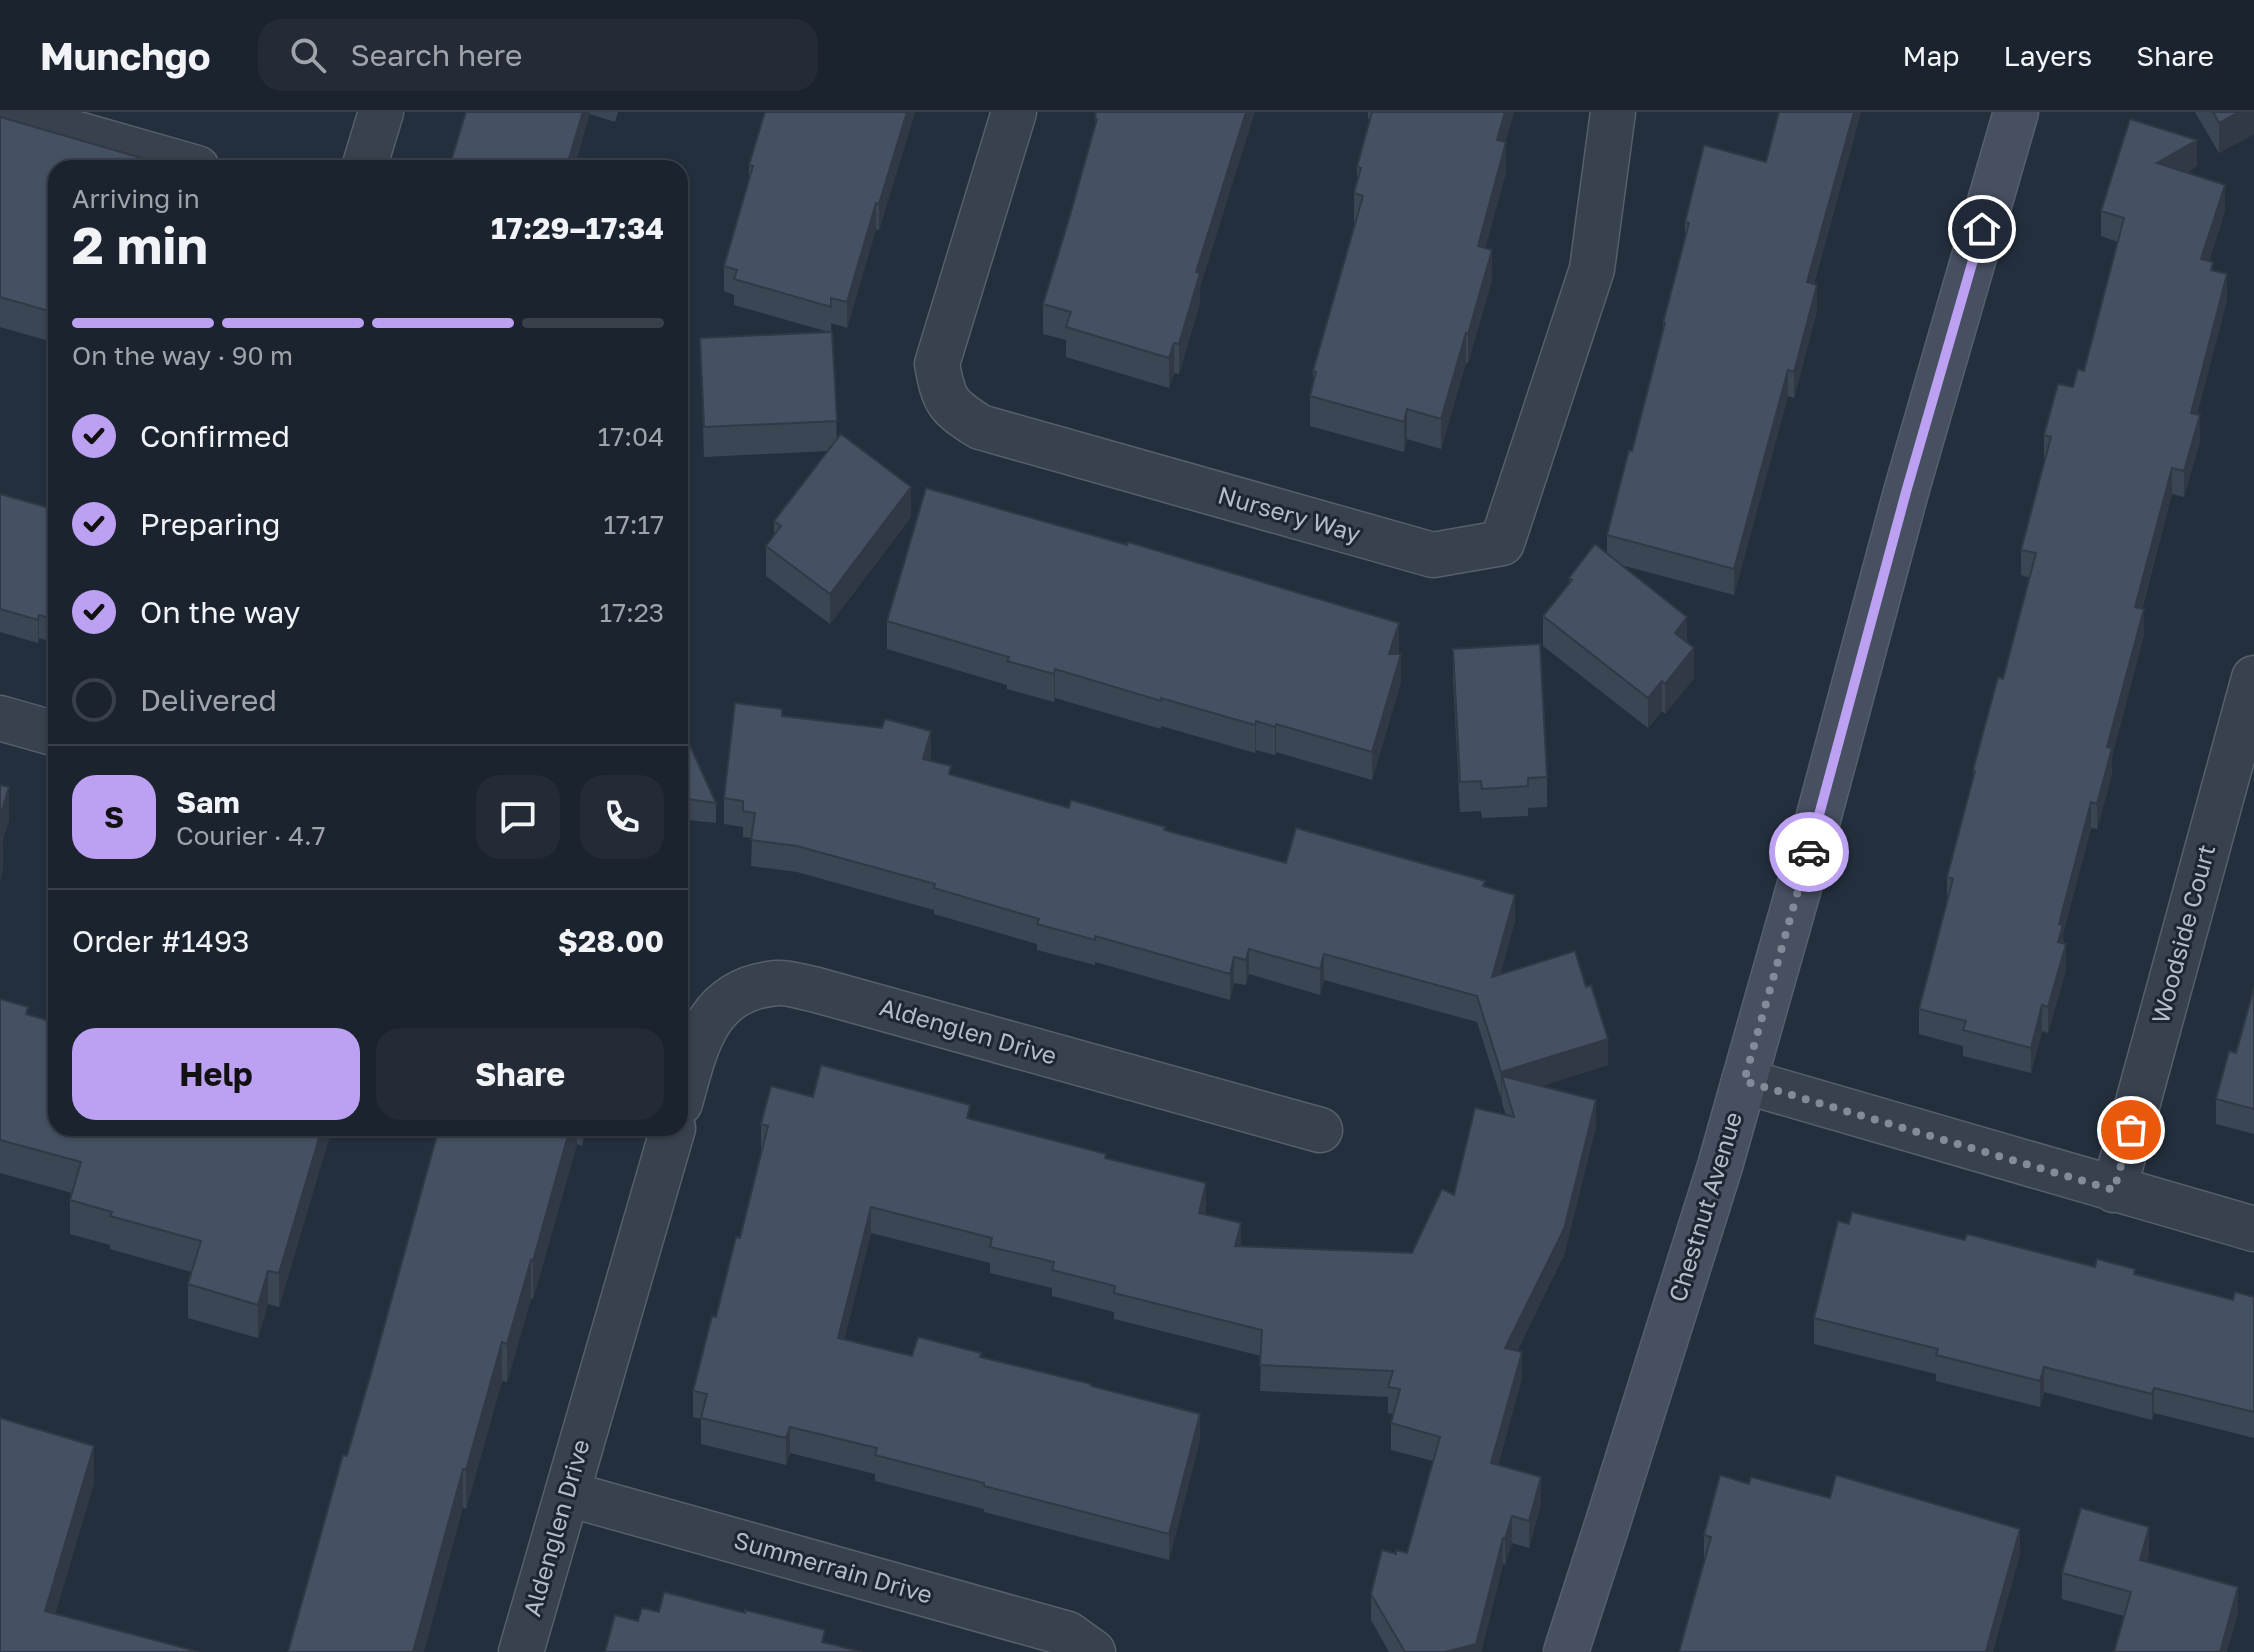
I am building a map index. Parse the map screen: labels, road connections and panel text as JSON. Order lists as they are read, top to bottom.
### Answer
{
  "streets": {
    "main road": ["Chestnut Avenue"],
    "street": [
      "Nursery Way",
      "Woodside Court",
      "Aldenglen Drive",
      "Summerrain Drive"
    ]
  },
  "crossings": [
    ["Aldenglen Drive", "Summerrain Drive"]
  ],
  "page": {
    "header": "Munchgo",
    "search": "Search here",
    "nav": ["Map", "Layers", "Share"],
    "heading": ["2 min", "Arriving in", "17:29–17:34"],
    "panel": [
      "Sam",
      "Courier · 4.7",
      "Order #1493",
      "$28.00"
    ],
    "bar": "On the way · 90 m",
    "list": [
      ["Confirmed", "17:04"],
      ["Preparing", "17:17"],
      ["On the way", "17:23"],
      "Delivered"
    ],
    "round": "S",
    "buttons": ["Help", "Share"]
  }
}
